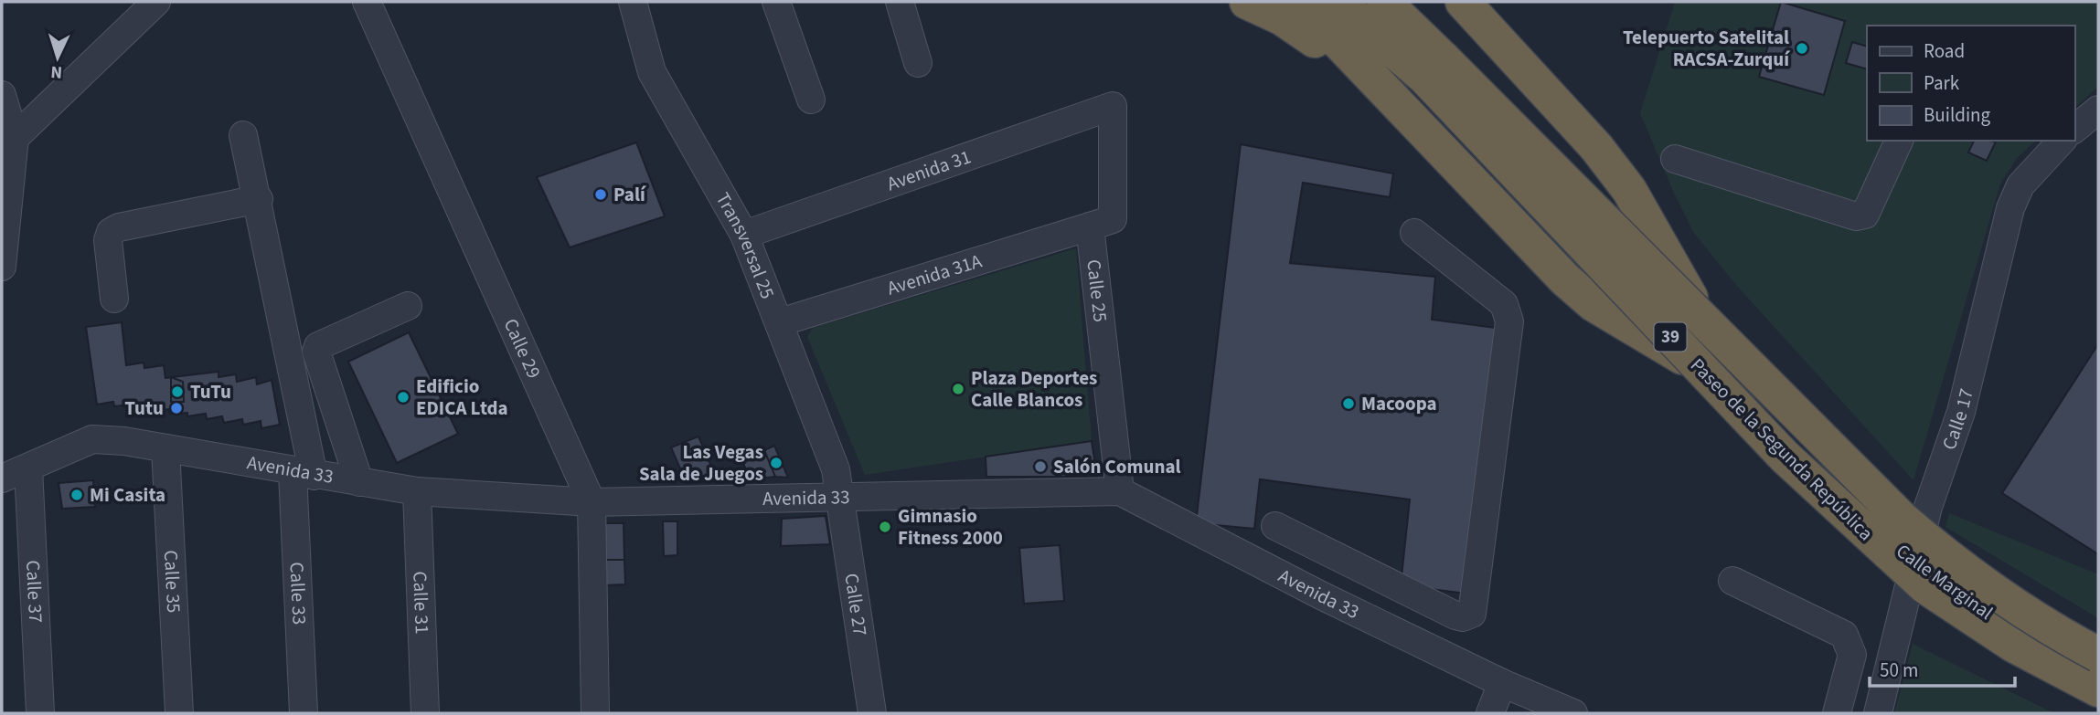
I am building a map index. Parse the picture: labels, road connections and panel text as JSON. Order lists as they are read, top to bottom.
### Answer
{
  "streets": {
    "highway": ["39", "Paseo de la Segunda República"],
    "street": [
      "Avenida 31",
      "Transversal 25",
      "Avenida 31A",
      "Calle 25",
      "Calle 29",
      "Calle 17",
      "Avenida 33",
      "Calle 35",
      "Calle Marginal",
      "Calle 37",
      "Calle 33",
      "Calle 31",
      "Calle 27"
    ]
  },
  "crossings": [
    ["Avenida 31", "Transversal 25"],
    ["Avenida 31", "Avenida 31A"],
    ["Avenida 31", "Calle 25"],
    ["Transversal 25", "Avenida 31A"],
    ["Transversal 25", "Avenida 33"],
    ["Transversal 25", "Calle 27"],
    ["Avenida 31A", "Calle 25"],
    ["Calle 25", "Avenida 33"],
    ["Calle 29", "Avenida 33"],
    ["Calle 17", "Calle Marginal"],
    ["Avenida 33", "Calle 35"],
    ["Avenida 33", "Calle 37"],
    ["Avenida 33", "Calle 33"],
    ["Avenida 33", "Calle 31"],
    ["Avenida 33", "Calle 27"]
  ],
  "places": [
    "Telepuerto Satelital RACSA-Zurquí",
    "Palí",
    "Plaza Deportes Calle Blancos",
    "TuTu",
    "Edificio EDICA Ltda",
    "Macoopa",
    "Tutu",
    "Las Vegas Sala de Juegos",
    "Salón Comunal",
    "Mi Casita",
    "Gimnasio Fitness 2000"
  ],
  "legend": ["Road", "Park", "Building"],
  "scale_bar": "50 m",
  "north": "bottom"
}
